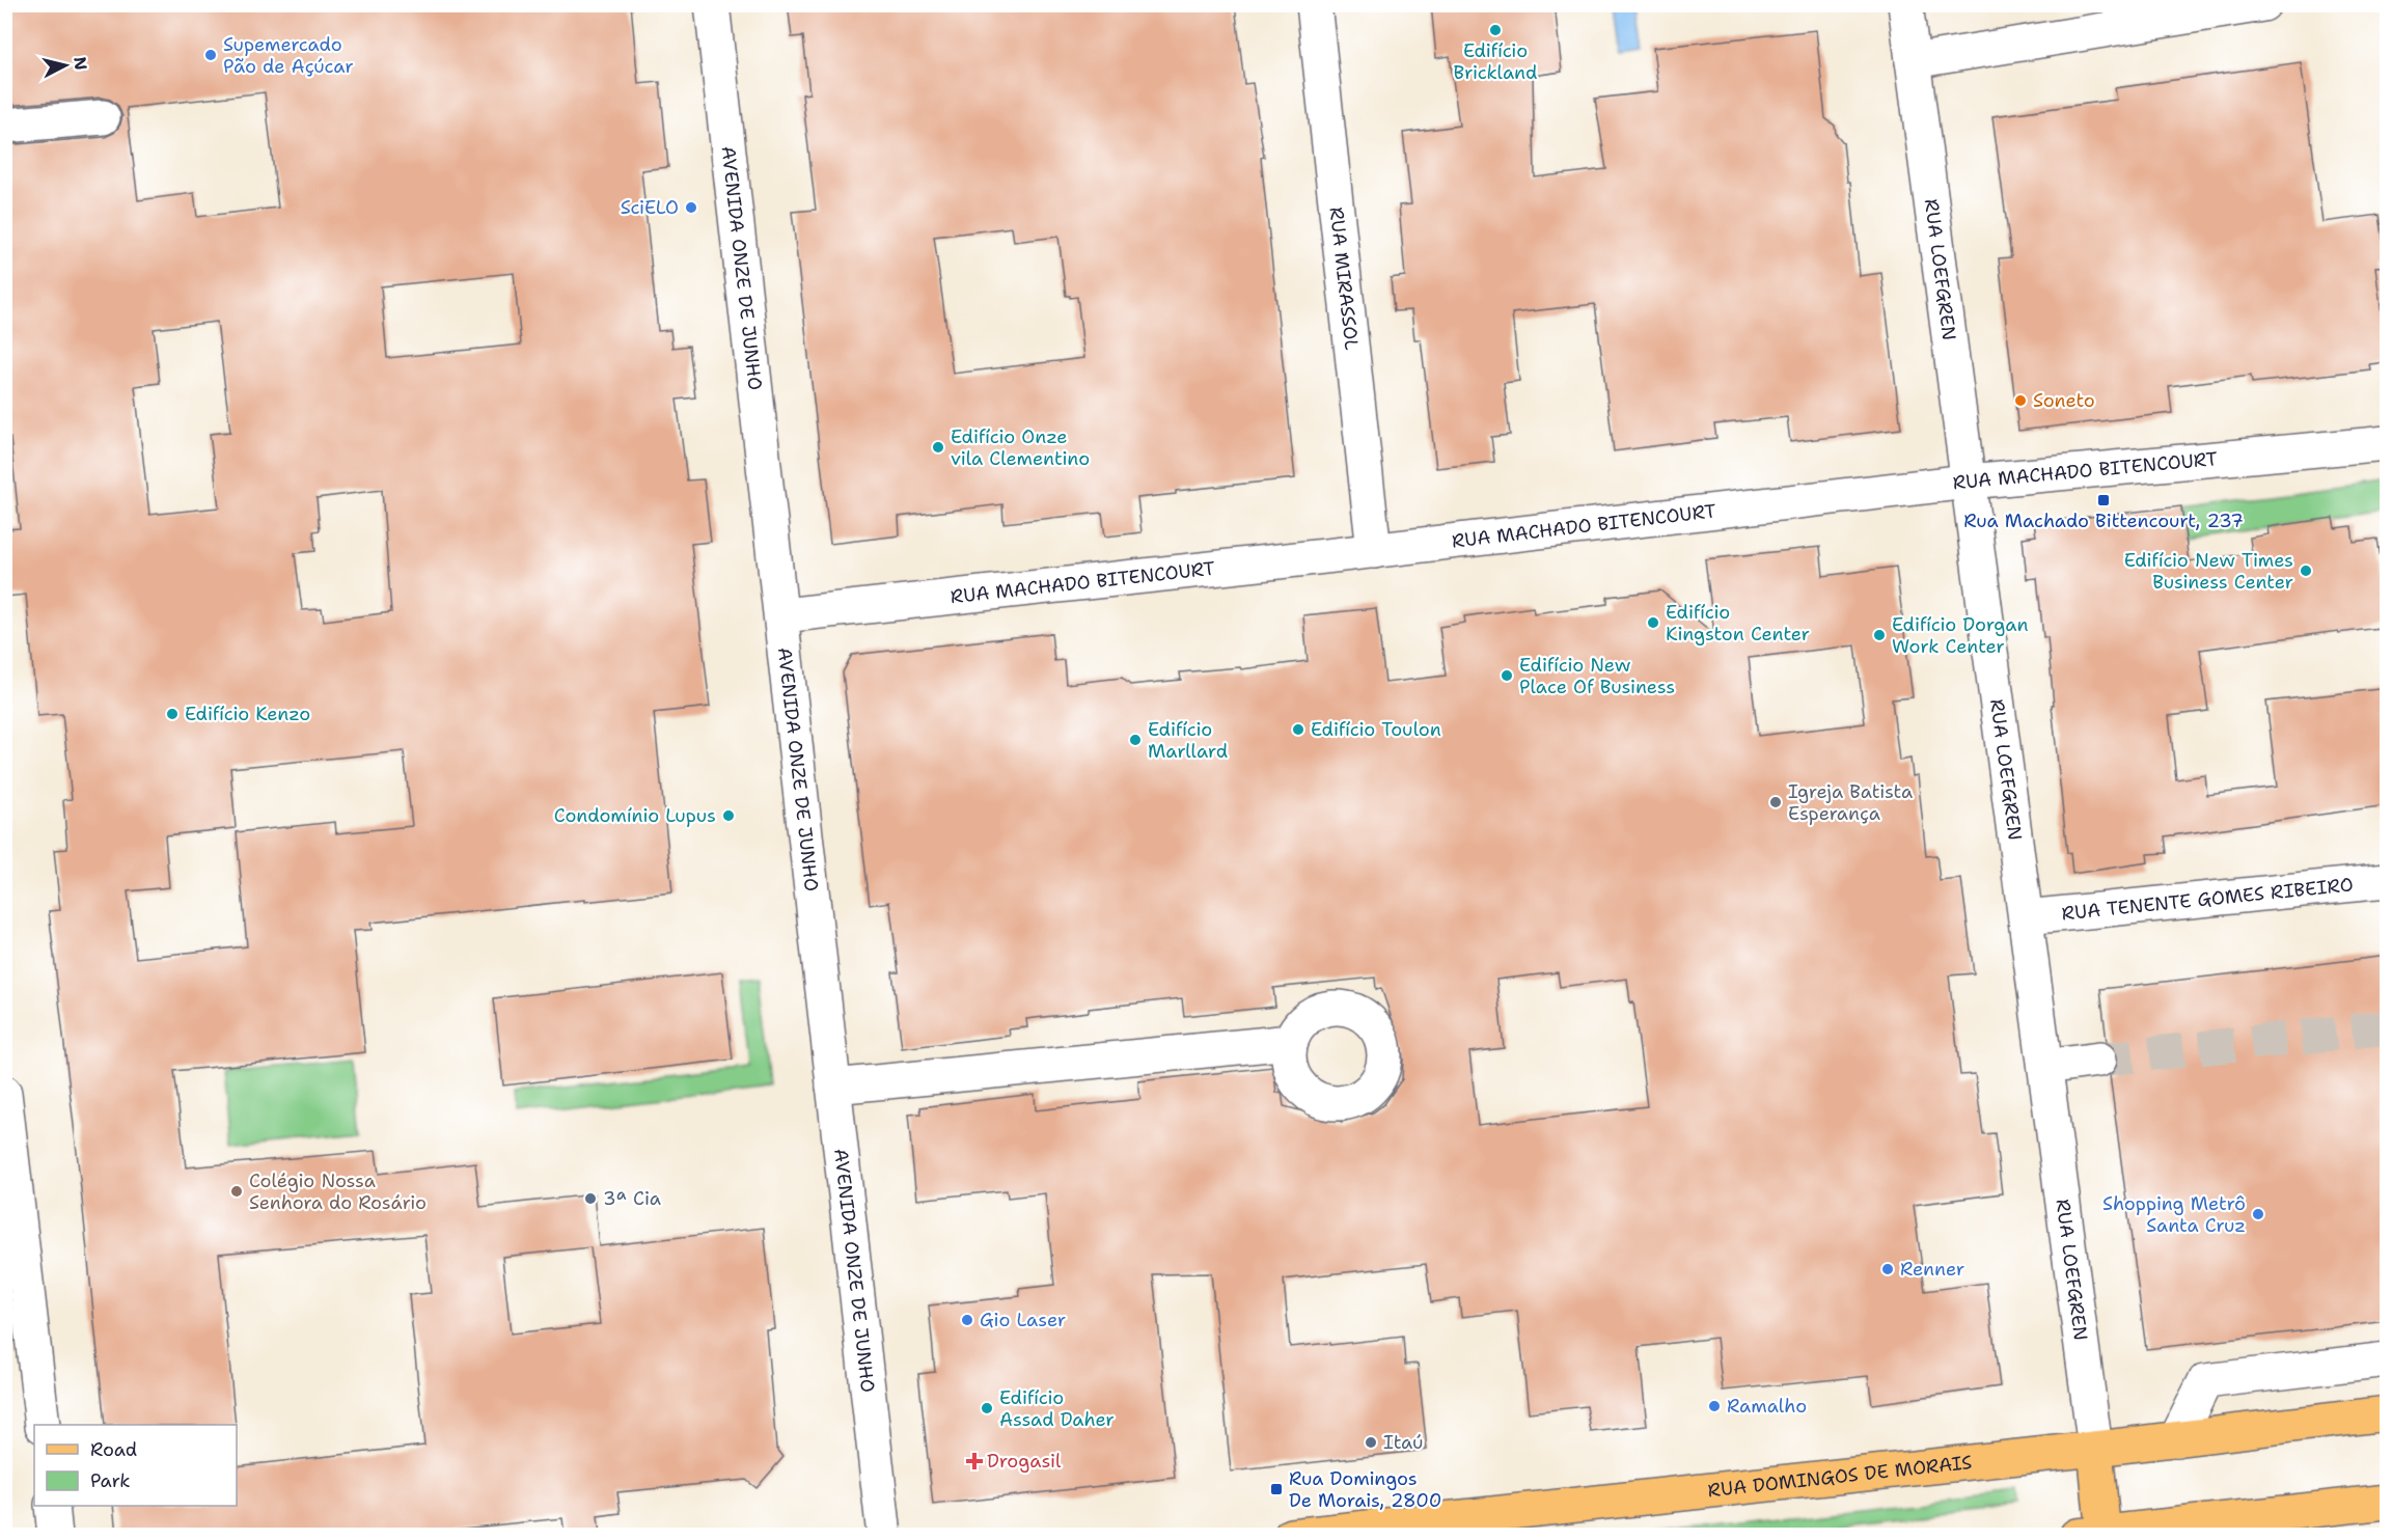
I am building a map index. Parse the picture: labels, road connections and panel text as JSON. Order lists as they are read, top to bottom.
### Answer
{
  "streets": {
    "main road": ["RUA LOEFGREN", "RUA DOMINGOS DE MORAIS"],
    "street": [
      "AVENIDA ONZE DE JUNHO",
      "RUA MIRASSOL",
      "RUA MACHADO BITENCOURT",
      "RUA TENENTE GOMES RIBEIRO"
    ]
  },
  "crossings": [
    ["AVENIDA ONZE DE JUNHO", "RUA MACHADO BITENCOURT"],
    ["RUA LOEFGREN", "RUA MACHADO BITENCOURT"],
    ["RUA LOEFGREN", "RUA TENENTE GOMES RIBEIRO"],
    ["RUA LOEFGREN", "RUA DOMINGOS DE MORAIS"],
    ["RUA MIRASSOL", "RUA MACHADO BITENCOURT"]
  ],
  "places": {
    "other": [
      "Edifício Brickland",
      "Supemercado Pão de Açúcar",
      "SciELO",
      "Soneto",
      "Edifício Onze vila Clementino",
      "Edifício New Times Business Center",
      "Edifício Kingston Center",
      "Edifício Dorgan Work Center",
      "Edifício New Place Of Business",
      "Edifício Kenzo",
      "Edifício Toulon",
      "Edifício Marllard",
      "Igreja Batista Esperança",
      "Condomínio Lupus",
      "Colégio Nossa Senhora do Rosário",
      "3ª Cia",
      "Shopping Metrô Santa Cruz",
      "Renner",
      "Gio Laser",
      "Ramalho",
      "Edifício Assad Daher",
      "Itaú"
    ],
    "transit": ["Rua Machado Bittencourt, 237", "Rua Domingos De Morais, 2800"],
    "health": ["Drogasil"]
  },
  "legend": ["Road", "Park"],
  "north": "right"
}
